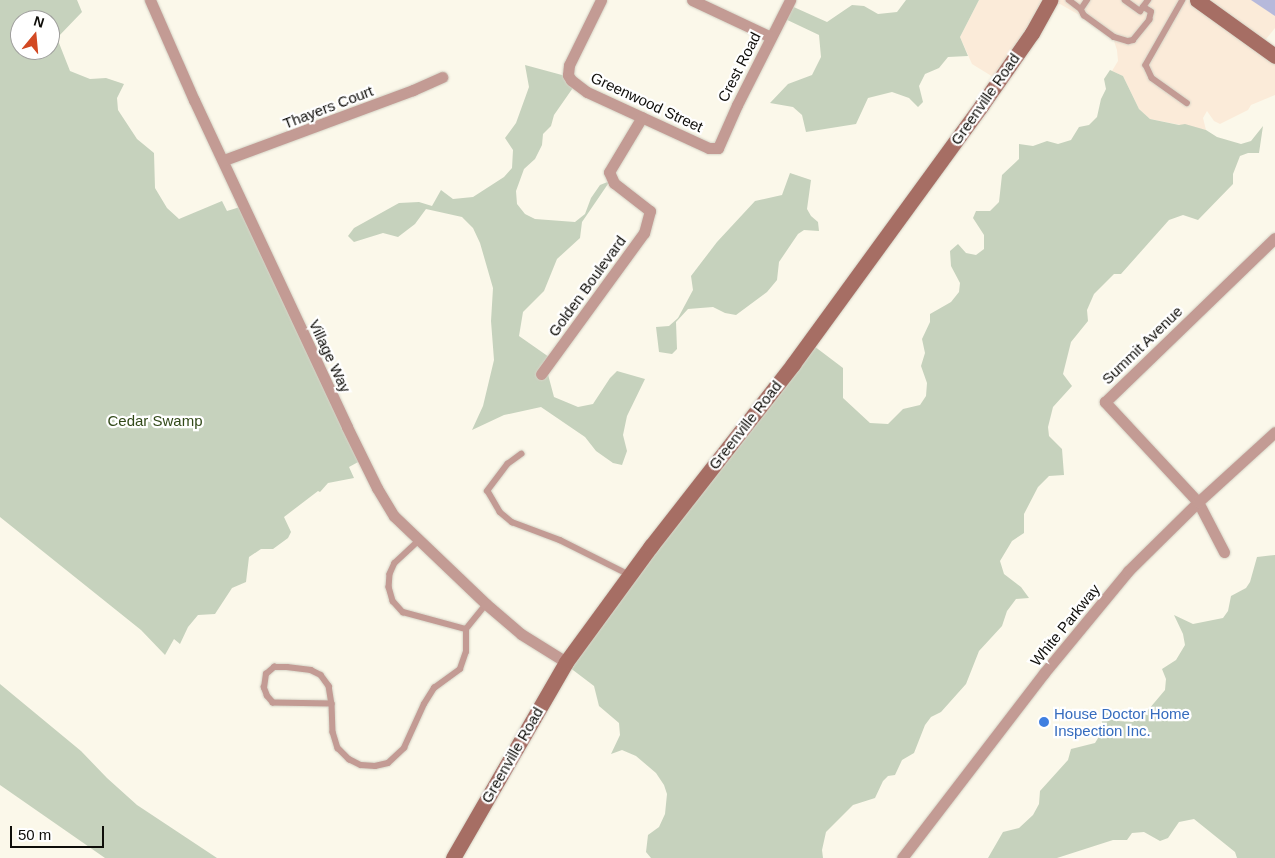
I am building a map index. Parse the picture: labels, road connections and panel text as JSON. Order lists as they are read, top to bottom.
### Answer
{
  "streets": {
    "main road": ["Greenville Road"],
    "street": [
      "Crest Road",
      "Greenwood Street",
      "Thayers Court",
      "Golden Boulevard",
      "Summit Avenue",
      "Village Way",
      "White Parkway"
    ]
  },
  "crossings": [
    ["Crest Road", "Greenwood Street"],
    ["Greenville Road", "Village Way"],
    ["Greenwood Street", "Golden Boulevard"],
    ["Thayers Court", "Village Way"],
    ["Summit Avenue", "White Parkway"]
  ],
  "parks": ["Cedar Swamp"],
  "places": ["House Doctor Home Inspection Inc."],
  "scale_bar": "50 m",
  "north": "top"
}
